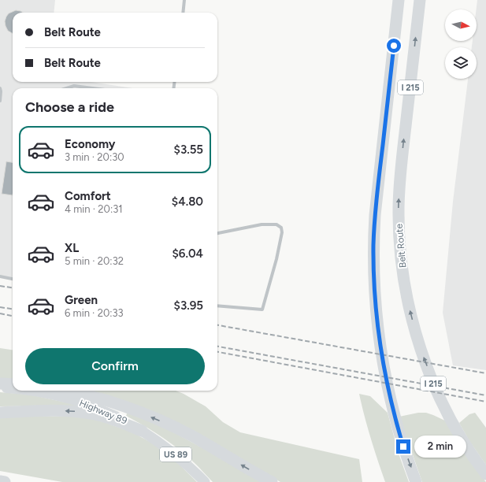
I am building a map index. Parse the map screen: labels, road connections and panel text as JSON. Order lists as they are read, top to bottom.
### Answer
{
  "streets": {
    "highway": ["I 215", "Belt Route"],
    "main road": ["Highway 89", "US 89"]
  },
  "north": "right",
  "page": {
    "banner": ["Belt Route", "Belt Route"],
    "heading": "Choose a ride",
    "list": [
      {
        "name": "Economy",
        "note": "3 min · 20:30",
        "value": "$3.55"
      },
      {
        "name": "Comfort",
        "note": "4 min · 20:31",
        "value": "$4.80"
      },
      {
        "name": "XL",
        "note": "5 min · 20:32",
        "value": "$6.04"
      },
      {
        "name": "Green",
        "note": "6 min · 20:33",
        "value": "$3.95"
      }
    ],
    "buttons": "Confirm",
    "bubble": "2 min"
  }
}
